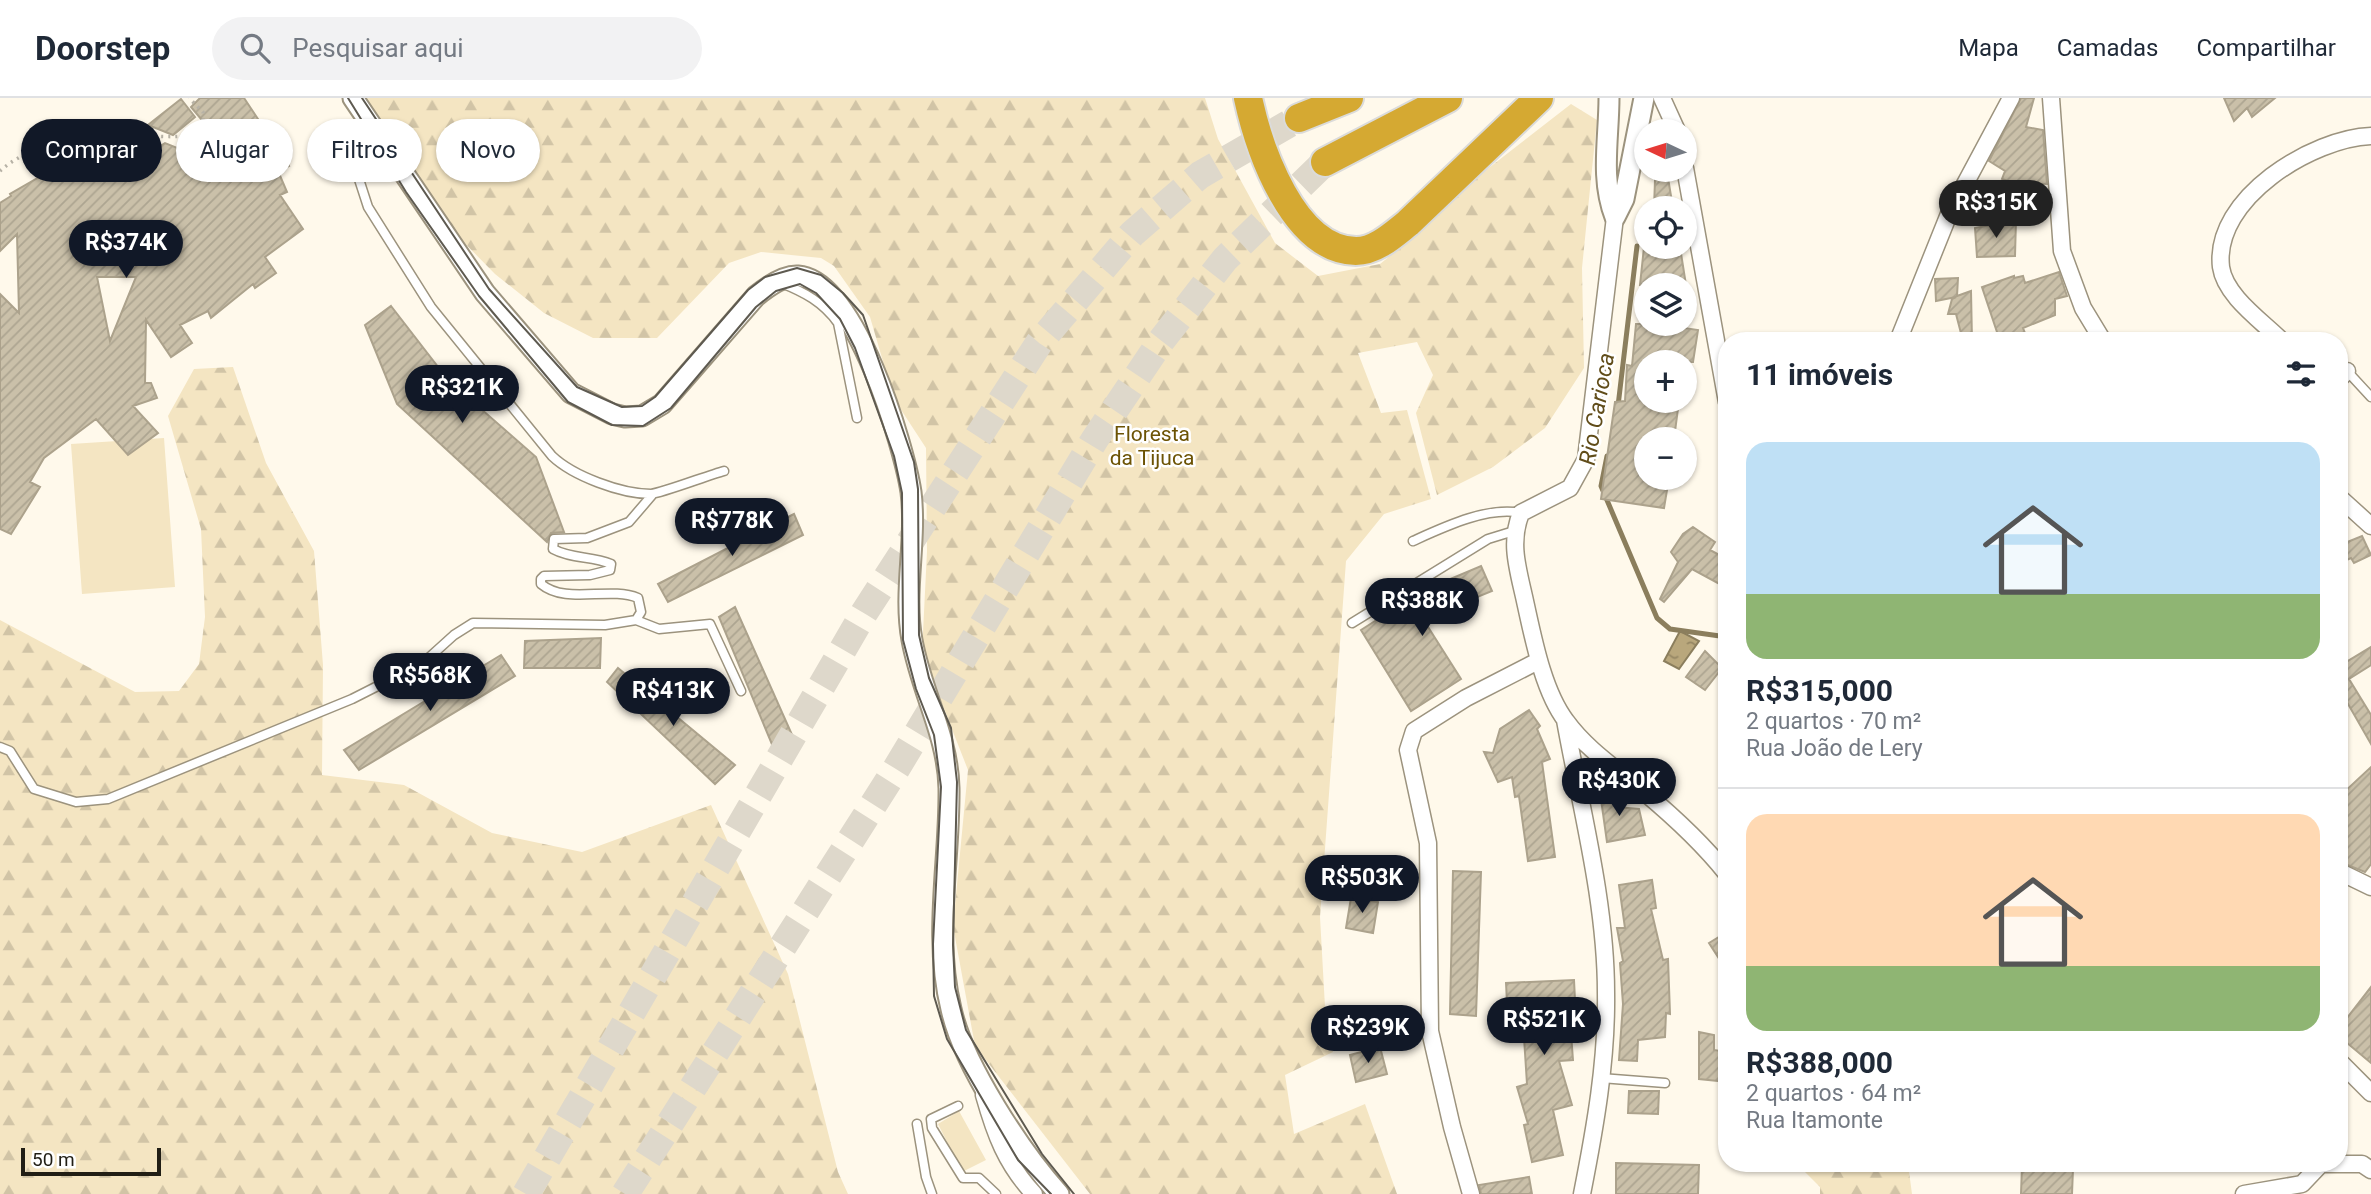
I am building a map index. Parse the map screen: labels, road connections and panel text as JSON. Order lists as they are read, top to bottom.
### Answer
{
  "water": ["Rio Carioca"],
  "parks": ["Floresta da Tijuca"],
  "scale_bar": "50 m",
  "north": "left",
  "page": {
    "header": "Doorstep",
    "search": "Pesquisar aqui",
    "nav": ["Mapa", "Camadas", "Compartilhar"],
    "map_buttons": ["+", "−"],
    "chip": [
      "Comprar",
      "Alugar",
      "Filtros",
      "Novo"
    ],
    "price": [
      "R$315K",
      "R$374K",
      "R$321K",
      "R$778K",
      "R$388K",
      "R$568K",
      "R$413K",
      "R$430K",
      "R$503K",
      "R$521K",
      "R$239K"
    ],
    "heading": "11 imóveis",
    "list": [
      {
        "name": "R$315,000",
        "note": "2 quartos · 70 m² · Rua João de Lery"
      },
      {
        "name": "R$388,000",
        "note": "2 quartos · 64 m² · Rua Itamonte"
      }
    ],
    "scale": "50 m"
  }
}
